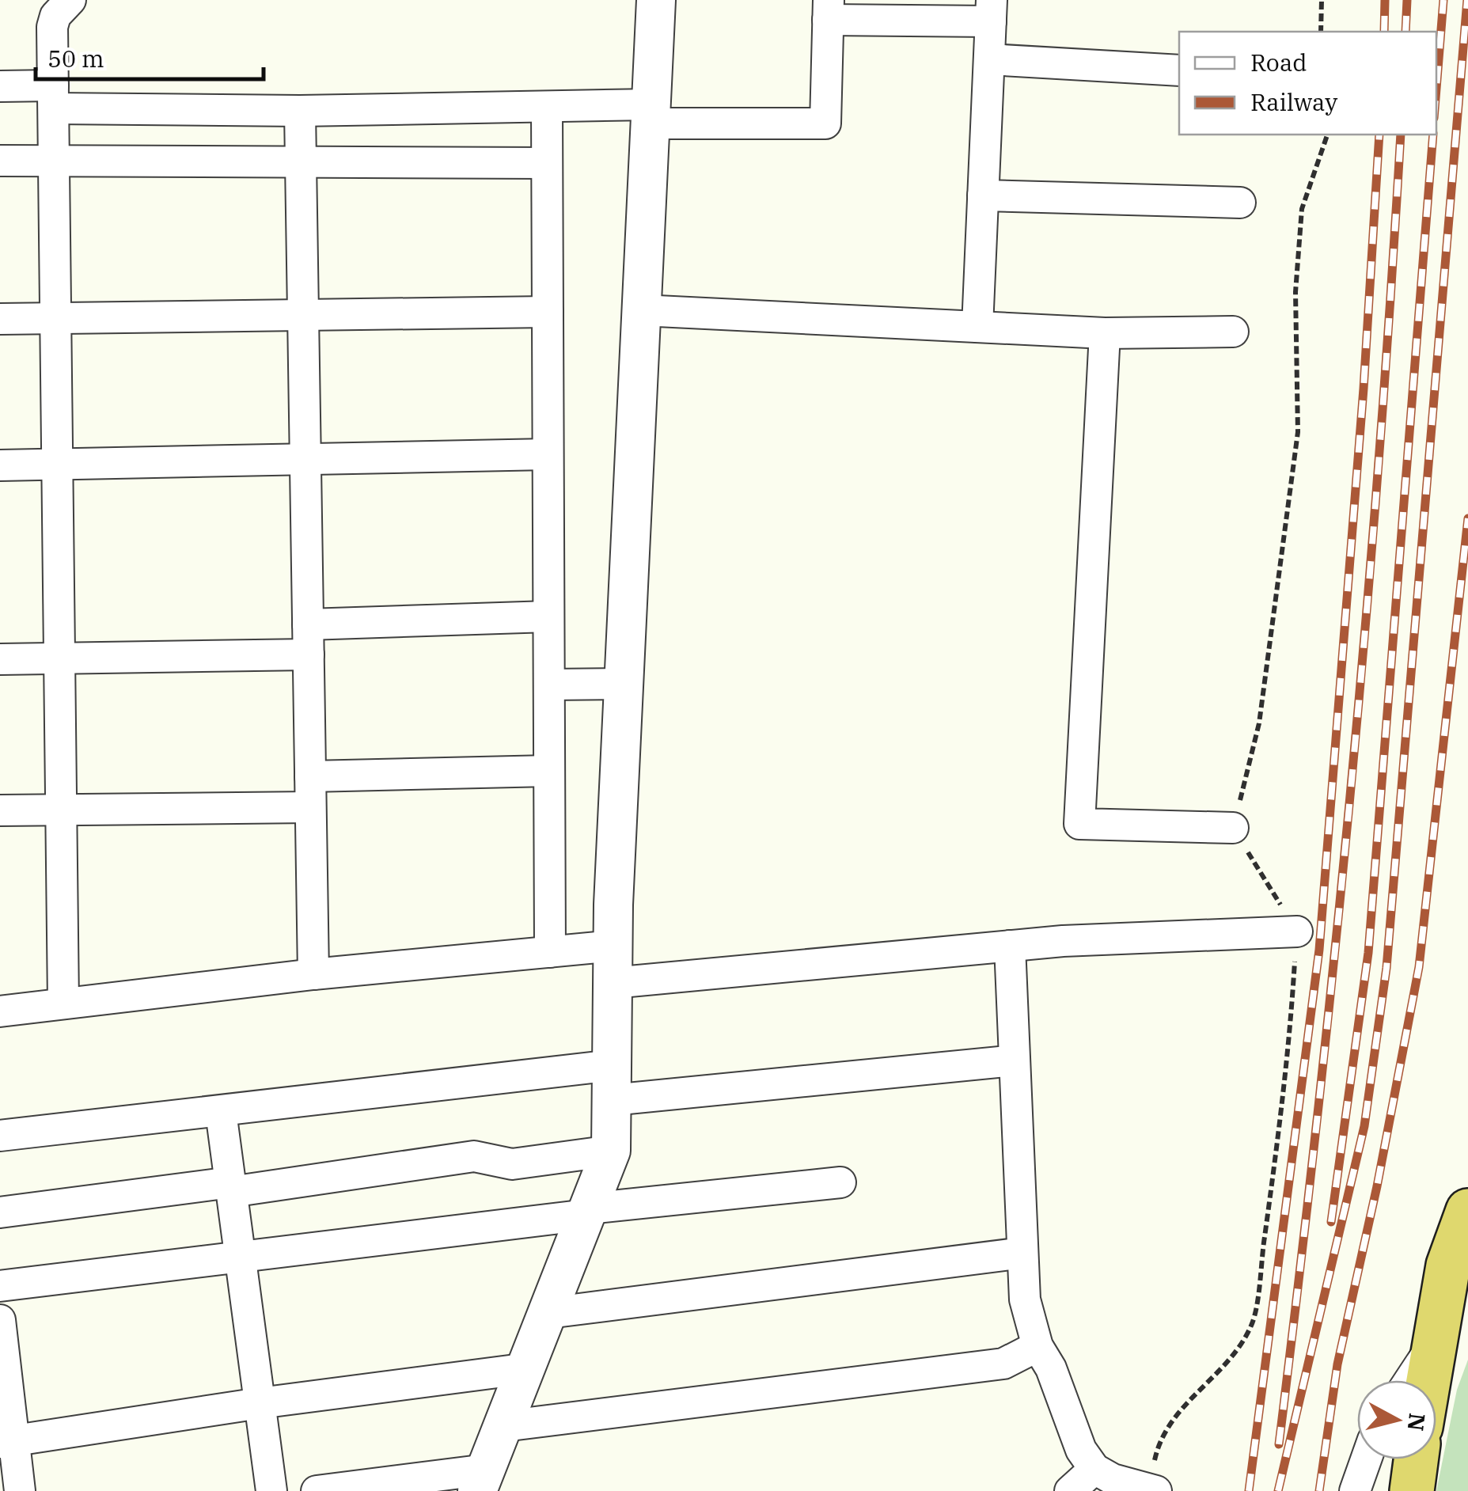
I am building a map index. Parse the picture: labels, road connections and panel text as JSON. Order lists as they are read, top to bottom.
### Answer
{
  "legend": ["Road", "Railway"],
  "scale_bar": "50 m",
  "north": "right"
}
